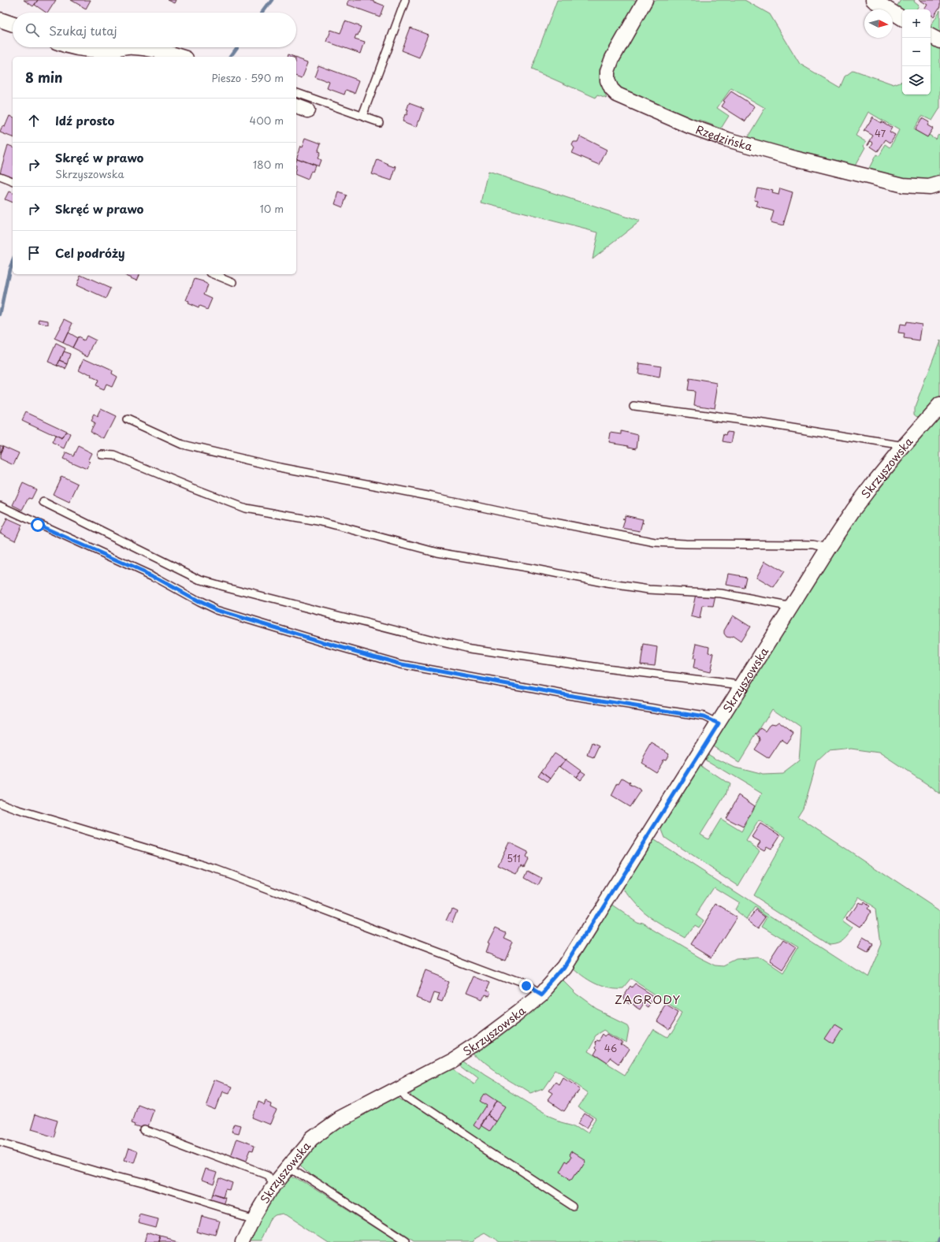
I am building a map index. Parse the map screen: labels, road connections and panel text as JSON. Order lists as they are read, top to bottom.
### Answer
{
  "streets": {
    "street": ["Rzędzińska", "Skrzyszowska"]
  },
  "districts": ["ZAGRODY"],
  "house_numbers": ["47", "511", "46"],
  "north": "right",
  "page": {
    "map_buttons": ["+", "−"],
    "search": "Szukaj tutaj",
    "heading": ["8 min", "Pieszo · 590 m"],
    "list": [
      ["Idź prosto", "400 m"],
      ["Skręć w prawo", "Skrzyszowska", "180 m"],
      ["Skręć w prawo", "10 m"],
      "Cel podróży"
    ]
  }
}
